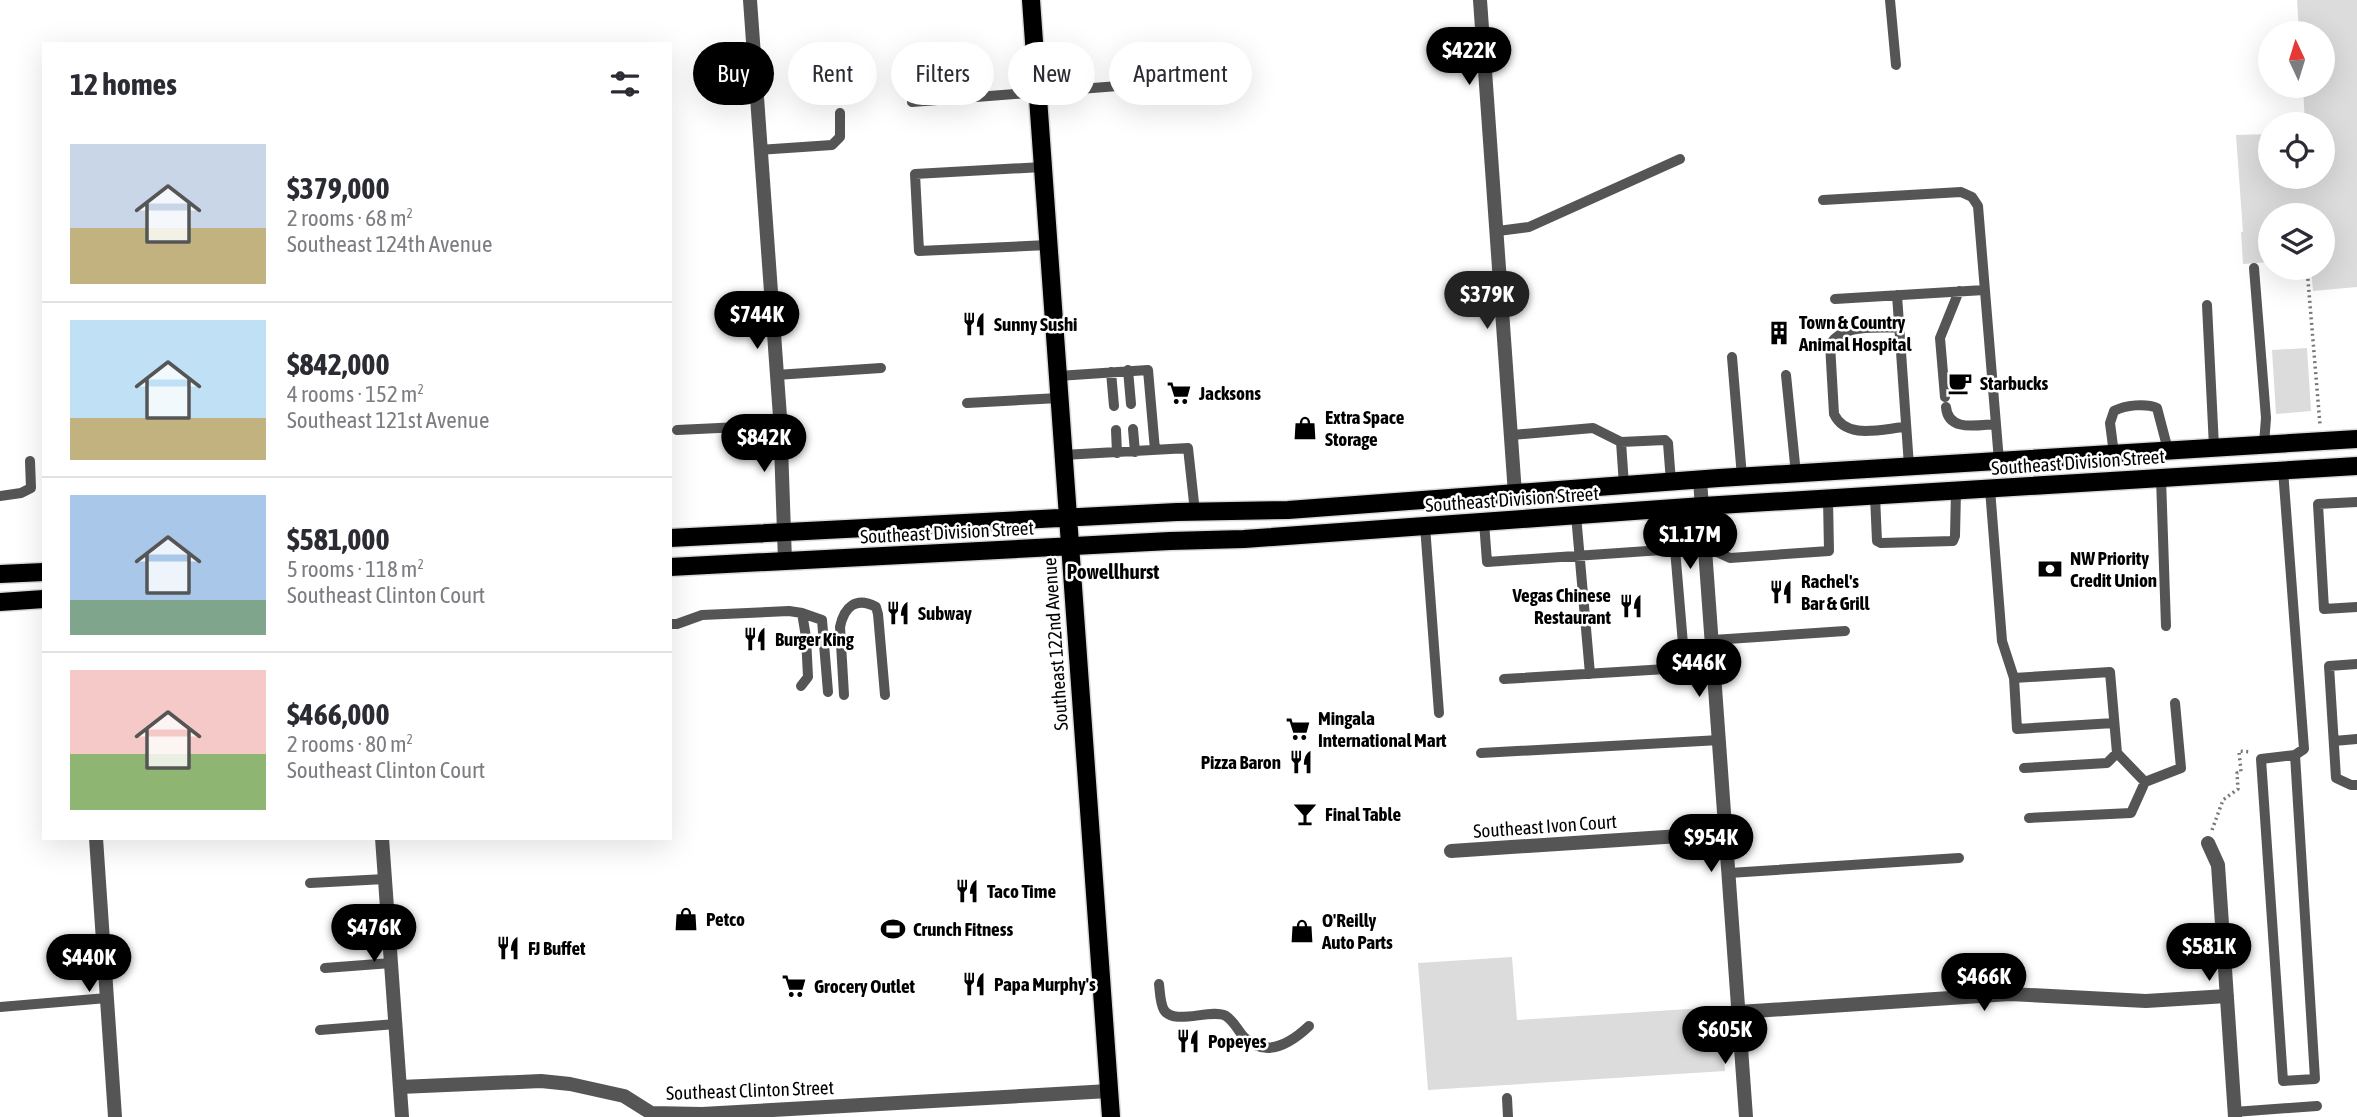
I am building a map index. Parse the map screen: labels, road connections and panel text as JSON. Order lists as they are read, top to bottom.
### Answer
{
  "streets": {
    "main road": ["Southeast Division Street", "Southeast 122nd Avenue"],
    "street": ["Southeast Ivon Court", "Southeast Clinton Street"]
  },
  "crossings": [
    ["Southeast Division Street", "Southeast 122nd Avenue"],
    ["Southeast 122nd Avenue", "Southeast Clinton Street"]
  ],
  "districts": ["Powellhurst"],
  "places": {
    "restaurant": [
      "Sunny Sushi",
      "Rachel's Bar & Grill",
      "Vegas Chinese Restaurant",
      "Subway",
      "Burger King",
      "Pizza Baron",
      "Taco Time",
      "FJ Buffet",
      "Papa Murphy's",
      "Popeyes"
    ],
    "building": ["Town & Country Animal Hospital"],
    "cafe": ["Starbucks"],
    "supermarket": ["Jacksons", "Mingala International Mart", "Grocery Outlet"],
    "shop": ["Extra Space Storage", "Petco", "O'Reilly Auto Parts"],
    "bank": ["NW Priority Credit Union"],
    "bar": ["Final Table"],
    "sports": ["Crunch Fitness"]
  },
  "north": "top",
  "page": {
    "price": [
      "$422K",
      "$379K",
      "$744K",
      "$842K",
      "$1.17M",
      "$446K",
      "$954K",
      "$476K",
      "$581K",
      "$440K",
      "$466K",
      "$605K"
    ],
    "chip": [
      "Buy",
      "Rent",
      "Filters",
      "New",
      "Apartment"
    ],
    "heading": "12 homes",
    "list": [
      {
        "name": "$379,000",
        "note": "2 rooms · 68 m² · Southeast 124th Avenue"
      },
      {
        "name": "$842,000",
        "note": "4 rooms · 152 m² · Southeast 121st Avenue"
      },
      {
        "name": "$581,000",
        "note": "5 rooms · 118 m² · Southeast Clinton Court"
      },
      {
        "name": "$466,000",
        "note": "2 rooms · 80 m² · Southeast Clinton Court"
      }
    ]
  }
}
